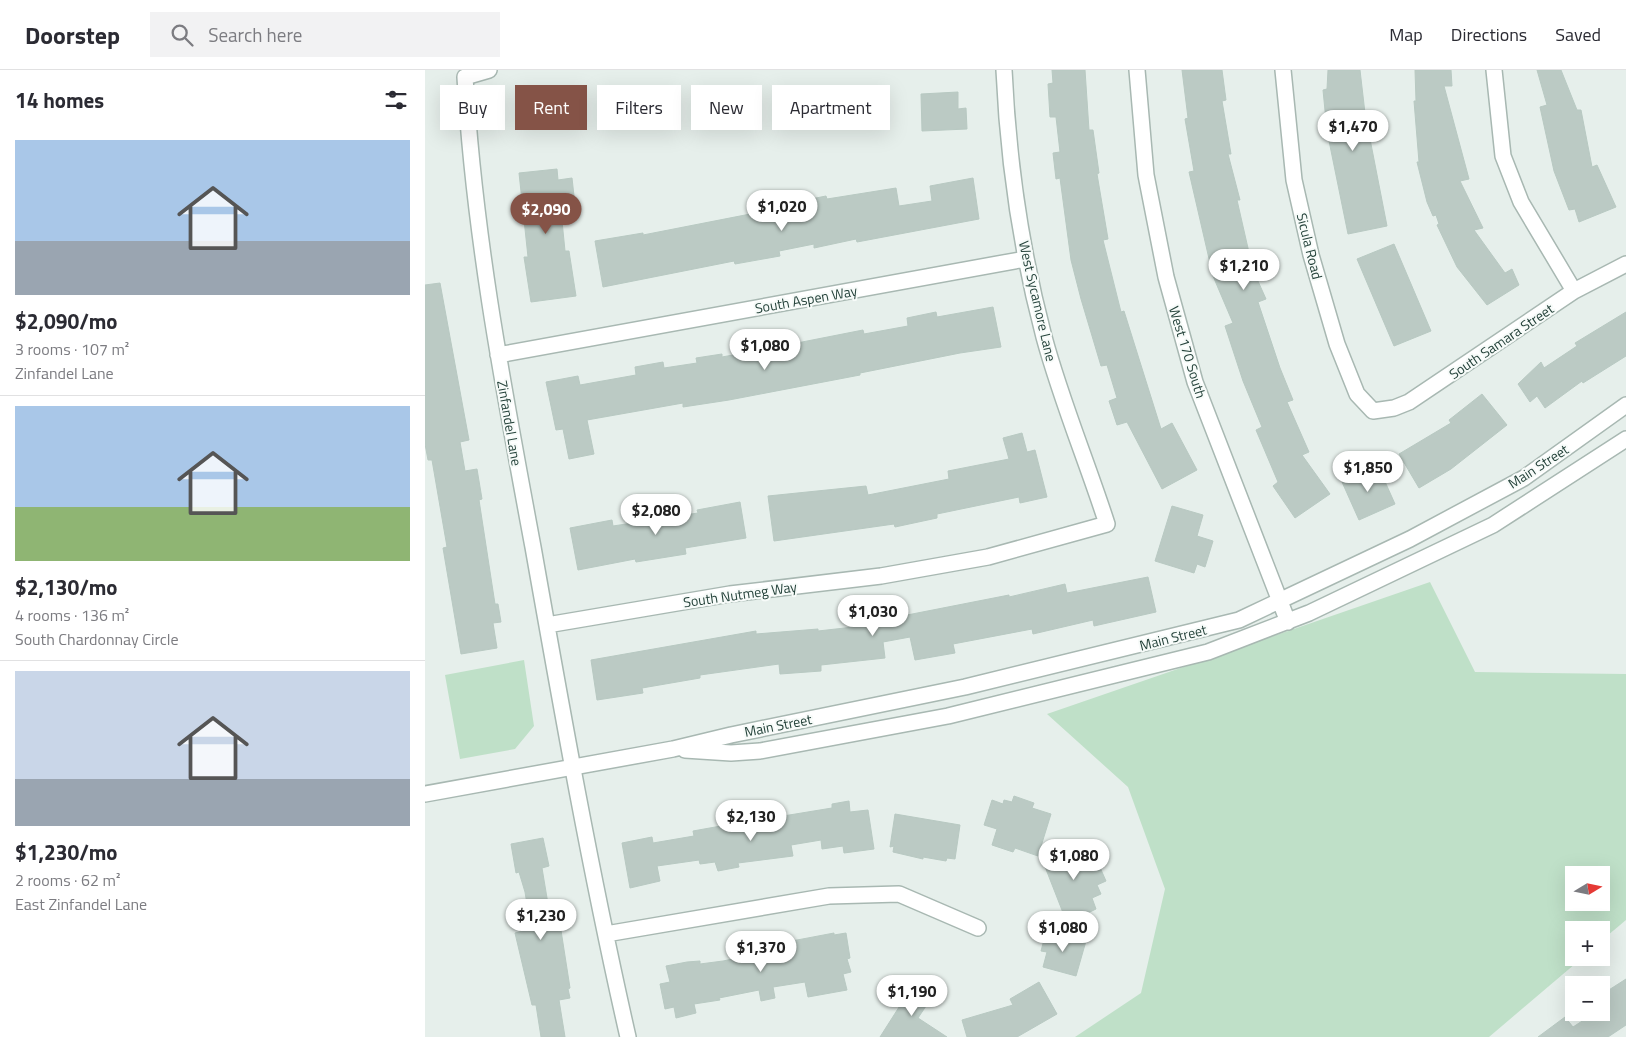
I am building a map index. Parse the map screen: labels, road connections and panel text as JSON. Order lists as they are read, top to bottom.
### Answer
{
  "streets": {
    "street": [
      "Sicula Road",
      "South Aspen Way",
      "West Sycamore Lane",
      "South Samara Street",
      "West 170 South",
      "Zinfandel Lane",
      "Main Street",
      "South Nutmeg Way"
    ]
  },
  "crossings": [
    ["Sicula Road", "South Samara Street"],
    ["South Aspen Way", "West Sycamore Lane"],
    ["South Aspen Way", "Zinfandel Lane"],
    ["West Sycamore Lane", "South Nutmeg Way"],
    ["West 170 South", "Main Street"],
    ["Zinfandel Lane", "Main Street"],
    ["Zinfandel Lane", "South Nutmeg Way"]
  ],
  "north": "right",
  "page": {
    "header": "Doorstep",
    "search": "Search here",
    "nav": ["Map", "Directions", "Saved"],
    "heading": "14 homes",
    "chip": [
      "Buy",
      "Rent",
      "Filters",
      "New",
      "Apartment"
    ],
    "price": [
      "$1,470",
      "$1,020",
      "$2,090",
      "$1,210",
      "$1,080",
      "$1,850",
      "$2,080",
      "$1,030",
      "$2,130",
      "$1,080",
      "$1,230",
      "$1,080",
      "$1,370",
      "$1,190"
    ],
    "list": [
      {
        "name": "$2,090/mo",
        "note": "3 rooms · 107 m² · Zinfandel Lane"
      },
      {
        "name": "$2,130/mo",
        "note": "4 rooms · 136 m² · South Chardonnay Circle"
      },
      {
        "name": "$1,230/mo",
        "note": "2 rooms · 62 m² · East Zinfandel Lane"
      }
    ],
    "map_buttons": ["+", "−"]
  }
}
